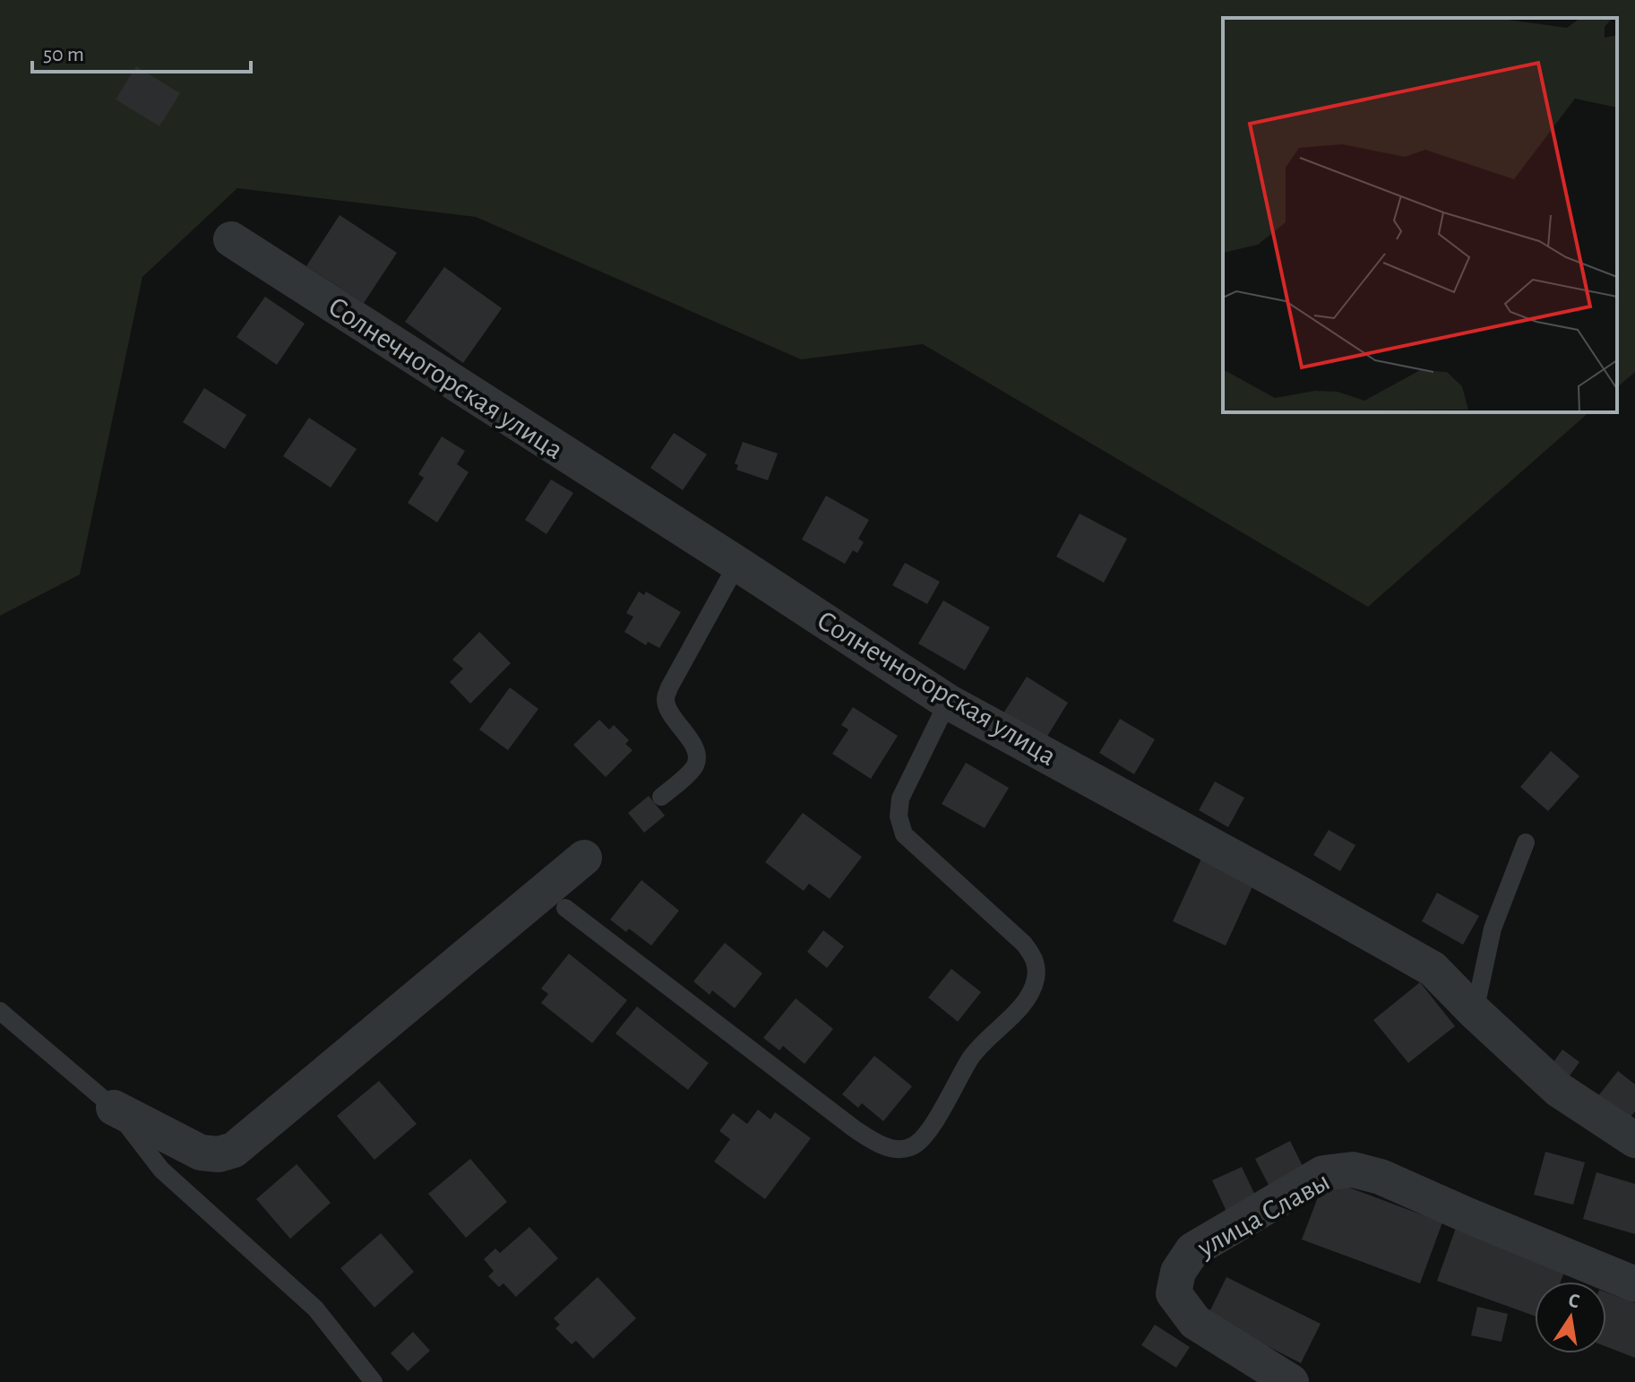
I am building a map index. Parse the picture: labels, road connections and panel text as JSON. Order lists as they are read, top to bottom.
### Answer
{
  "streets": {
    "street": ["Солнечногорская улица", "улица Славы"]
  },
  "scale_bar": "50 m",
  "north": "top"
}
